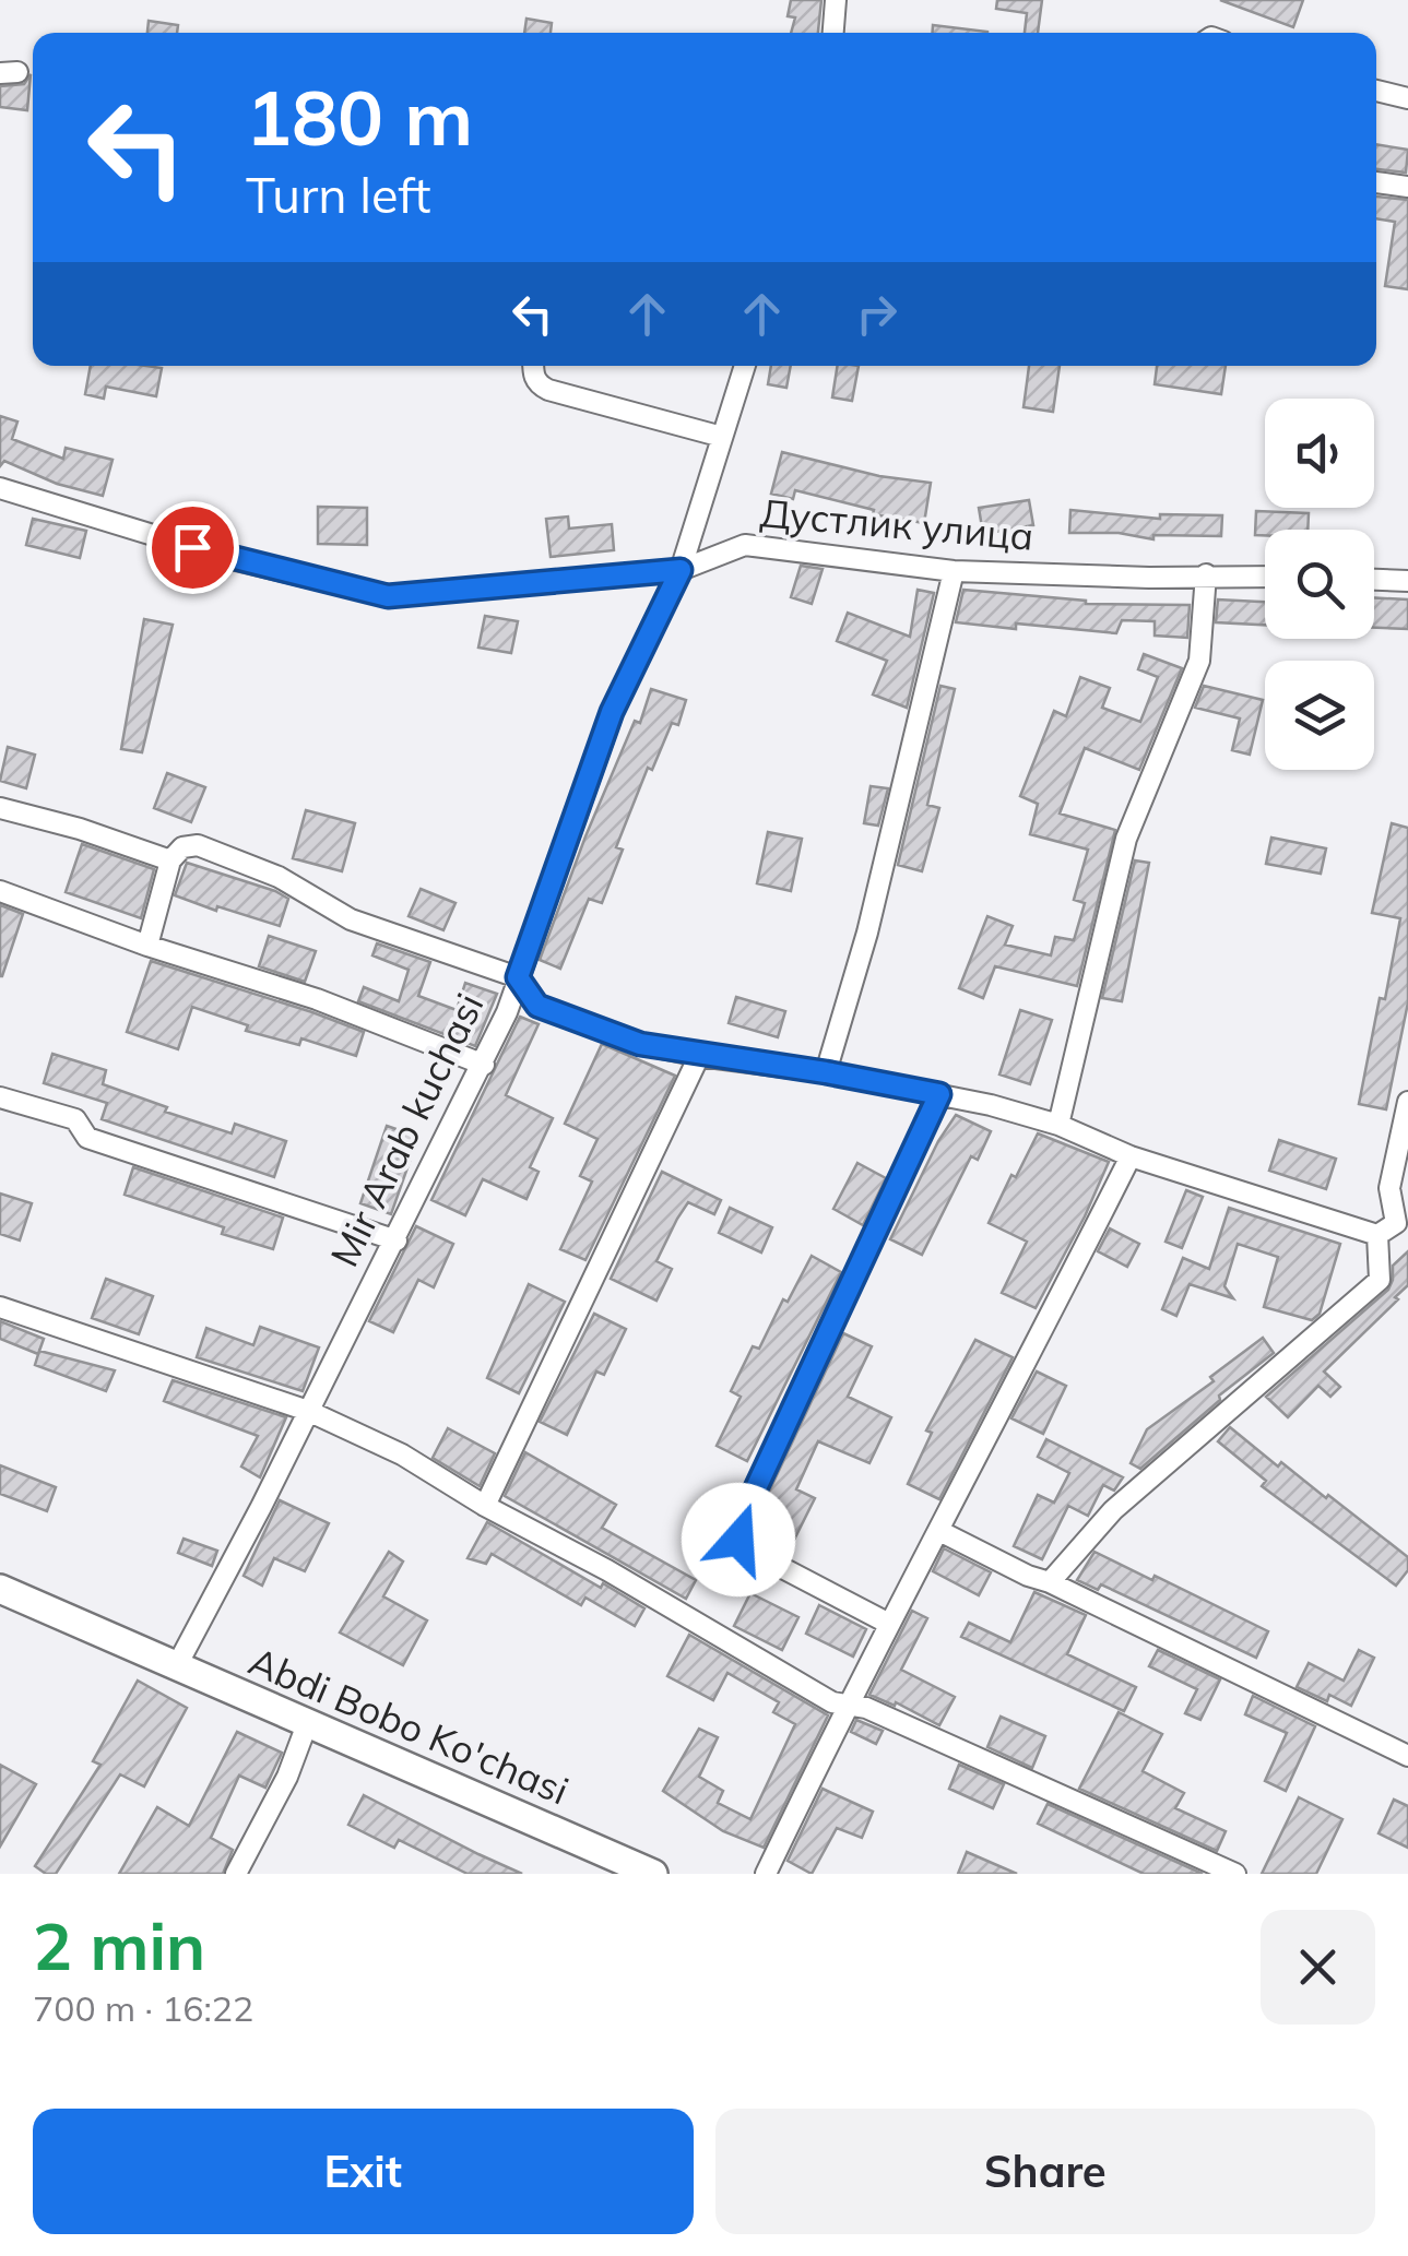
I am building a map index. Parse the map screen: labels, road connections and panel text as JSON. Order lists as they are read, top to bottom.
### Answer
{
  "streets": {
    "main road": ["Abdi Bobo Ko'chasi"],
    "street": ["Дустлик улица", "Mir Arab kuchasi"]
  },
  "crossings": [
    ["Дустлик улица", "Mir Arab kuchasi"],
    ["Mir Arab kuchasi", "Abdi Bobo Ko'chasi"]
  ],
  "page": {
    "turn": ["180 m", "Turn left"],
    "heading": ["2 min", "700 m · 16:22"],
    "buttons": ["Exit", "Share"]
  }
}
